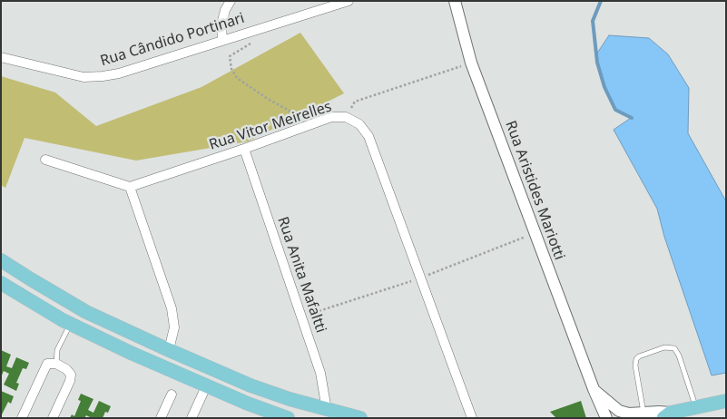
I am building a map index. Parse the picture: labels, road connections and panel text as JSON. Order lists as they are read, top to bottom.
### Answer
{
  "streets": {
    "street": [
      "Rua Cândido Portinari",
      "Rua Vitor Meirelles",
      "Rua Aristides Mariotti",
      "Rua Anita Mafaltti"
    ]
  },
  "crossings": [
    ["Rua Vitor Meirelles", "Rua Anita Mafaltti"]
  ]
}
